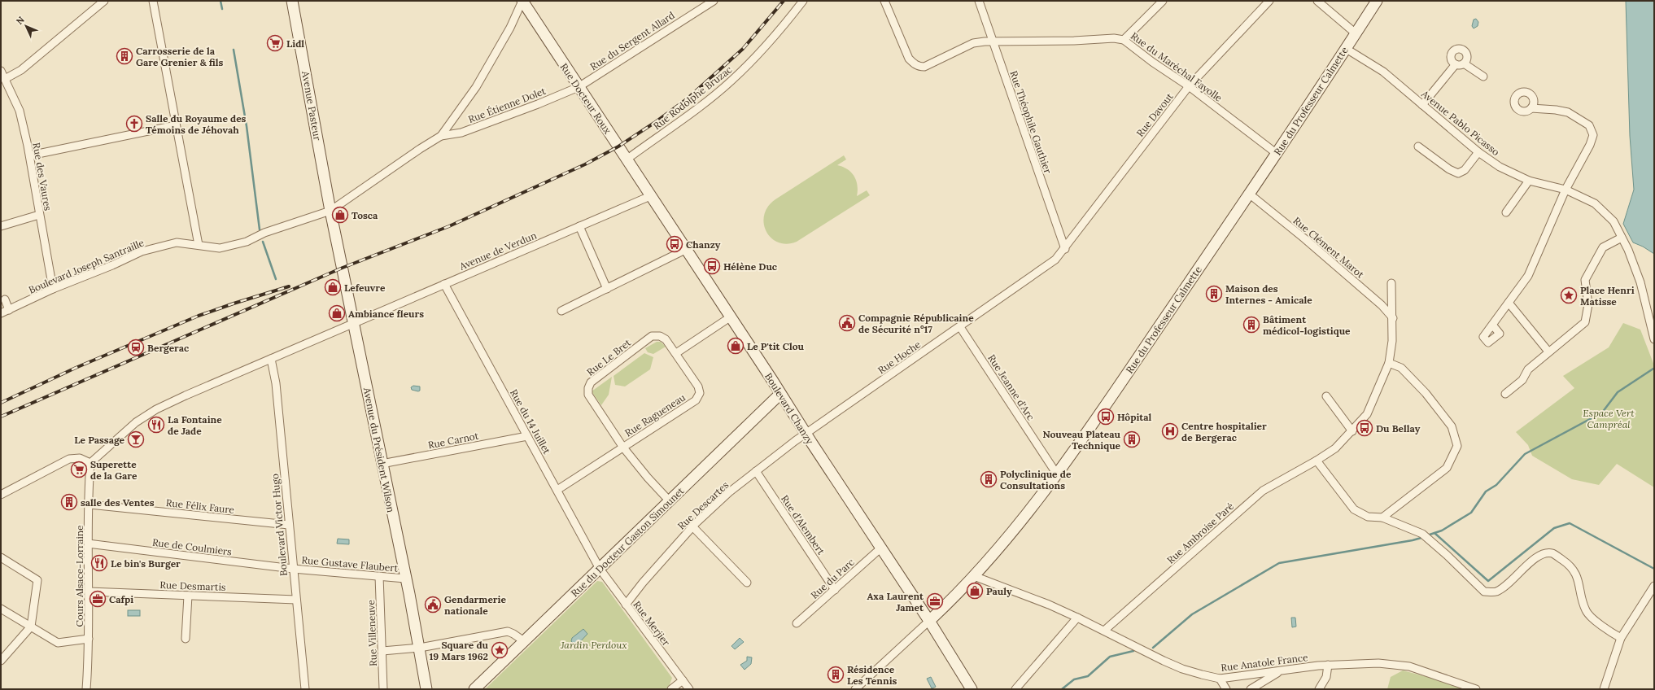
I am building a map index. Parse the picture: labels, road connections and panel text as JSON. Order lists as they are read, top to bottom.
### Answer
{
  "streets": {
    "main road": [
      "Rue Docteur Roux",
      "Rue du Professeur Calmette",
      "Avenue Pasteur",
      "Boulevard Chanzy",
      "Avenue du Président Wilson",
      "Rue du Docteur Gaston Simounet"
    ],
    "street": [
      "Rue du Sergent Allard",
      "Rue du Maréchal Fayolle",
      "Rue Rodolphe Bruzac",
      "Rue Étienne Dolet",
      "Rue Davout",
      "Rue Théophile Gauthier",
      "Avenue Pablo Picasso",
      "Rue des Vaures",
      "Rue Clément Marot",
      "Avenue de Verdun",
      "Boulevard Joseph Santraille",
      "Rue Le Bret",
      "Rue Hoche",
      "Rue Jeanne d'Arc",
      "Rue Ragueneau",
      "Rue du 14 Juillet",
      "Rue Carnot",
      "Rue Descartes",
      "Rue Félix Faure",
      "Boulevard Victor Hugo",
      "Rue d'Alembert",
      "Rue Ambroise Paré",
      "Rue de Coulmiers",
      "Rue Gustave Flaubert",
      "Cours Alsace-Lorraine",
      "Rue du Parc",
      "Rue Desmartis",
      "Rue Merjier",
      "Rue Villeneuve",
      "Rue Anatole France"
    ]
  },
  "crossings": [
    ["Rue du Sergent Allard", "Rue Docteur Roux"],
    ["Rue du Sergent Allard", "Rue Étienne Dolet"],
    ["Rue du Maréchal Fayolle", "Rue du Professeur Calmette"],
    ["Rue du Maréchal Fayolle", "Rue Davout"],
    ["Rue du Maréchal Fayolle", "Rue Théophile Gauthier"],
    ["Rue Rodolphe Bruzac", "Rue Docteur Roux"],
    ["Rue Docteur Roux", "Rue Étienne Dolet"],
    ["Rue Docteur Roux", "Avenue de Verdun"],
    ["Rue Docteur Roux", "Boulevard Chanzy"],
    ["Rue du Professeur Calmette", "Avenue Pablo Picasso"],
    ["Rue du Professeur Calmette", "Rue Clément Marot"],
    ["Rue du Professeur Calmette", "Rue Jeanne d'Arc"],
    ["Rue du Professeur Calmette", "Boulevard Chanzy"],
    ["Rue du Professeur Calmette", "Rue Anatole France"],
    ["Rue Étienne Dolet", "Boulevard Joseph Santraille"],
    ["Avenue Pasteur", "Boulevard Joseph Santraille"],
    ["Avenue Pasteur", "Avenue du Président Wilson"],
    ["Rue Davout", "Rue Théophile Gauthier"],
    ["Rue Davout", "Rue Hoche"],
    ["Rue Théophile Gauthier", "Rue Hoche"],
    ["Rue des Vaures", "Boulevard Joseph Santraille"],
    ["Rue Clément Marot", "Rue Ambroise Paré"],
    ["Avenue de Verdun", "Boulevard Chanzy"],
    ["Avenue de Verdun", "Rue du 14 Juillet"],
    ["Avenue de Verdun", "Avenue du Président Wilson"],
    ["Avenue de Verdun", "Boulevard Victor Hugo"],
    ["Avenue de Verdun", "Cours Alsace-Lorraine"],
    ["Boulevard Joseph Santraille", "Avenue du Président Wilson"],
    ["Rue Le Bret", "Rue Ragueneau"],
    ["Rue Le Bret", "Rue du Docteur Gaston Simounet"],
    ["Rue Hoche", "Rue Jeanne d'Arc"],
    ["Rue Hoche", "Boulevard Chanzy"],
    ["Rue Hoche", "Rue Descartes"],
    ["Boulevard Chanzy", "Rue Descartes"],
    ["Boulevard Chanzy", "Rue du Docteur Gaston Simounet"],
    ["Boulevard Chanzy", "Rue du Parc"],
    ["Rue Ragueneau", "Rue du 14 Juillet"],
    ["Rue du 14 Juillet", "Rue Carnot"],
    ["Rue du 14 Juillet", "Rue du Docteur Gaston Simounet"],
    ["Rue du 14 Juillet", "Rue Merjier"],
    ["Rue Carnot", "Avenue du Président Wilson"],
    ["Avenue du Président Wilson", "Rue Gustave Flaubert"],
    ["Rue Descartes", "Rue d'Alembert"],
    ["Rue Descartes", "Rue Merjier"],
    ["Rue Félix Faure", "Boulevard Victor Hugo"],
    ["Rue Félix Faure", "Cours Alsace-Lorraine"],
    ["Boulevard Victor Hugo", "Rue de Coulmiers"],
    ["Boulevard Victor Hugo", "Rue Gustave Flaubert"],
    ["Boulevard Victor Hugo", "Rue Desmartis"],
    ["Rue d'Alembert", "Rue du Parc"],
    ["Rue Ambroise Paré", "Rue Anatole France"],
    ["Rue du Docteur Gaston Simounet", "Rue Merjier"],
    ["Rue de Coulmiers", "Rue Gustave Flaubert"],
    ["Rue de Coulmiers", "Cours Alsace-Lorraine"],
    ["Rue Gustave Flaubert", "Rue Villeneuve"],
    ["Cours Alsace-Lorraine", "Rue Desmartis"]
  ],
  "parks": ["Espace Vert Campréal", "Jardin Perdoux"],
  "places": {
    "supermarket": ["Lidl", "Superette de la Gare"],
    "building": [
      "Carrosserie de la Gare Grenier & fils",
      "Maison des Internes - Amicale",
      "Bâtiment médicol-logistique",
      "Nouveau Plateau Technique",
      "Polyclinique de Consultations",
      "salle des Ventes",
      "Résidence Les Tennis"
    ],
    "church": ["Salle du Royaume des Témoins de Jéhovah"],
    "shop": [
      "Tosca",
      "Lefeuvre",
      "Ambiance fleurs",
      "Le P'tit Clou",
      "Pauly"
    ],
    "bus stop": [
      "Chanzy",
      "Hélène Duc",
      "Hôpital",
      "Du Bellay"
    ],
    "place": ["Place Henri Matisse", "Square du 19 Mars 1962"],
    "public building": ["Compagnie Républicaine de Sécurité n°17", "Gendarmerie nationale"],
    "station": ["Bergerac"],
    "restaurant": ["La Fontaine de Jade", "Le bin's Burger"],
    "hospital": ["Centre hospitalier de Bergerac"],
    "bar": ["Le Passage"],
    "office": ["Cafpi", "Axa Laurent Jamet"]
  },
  "north": "top left"
}
